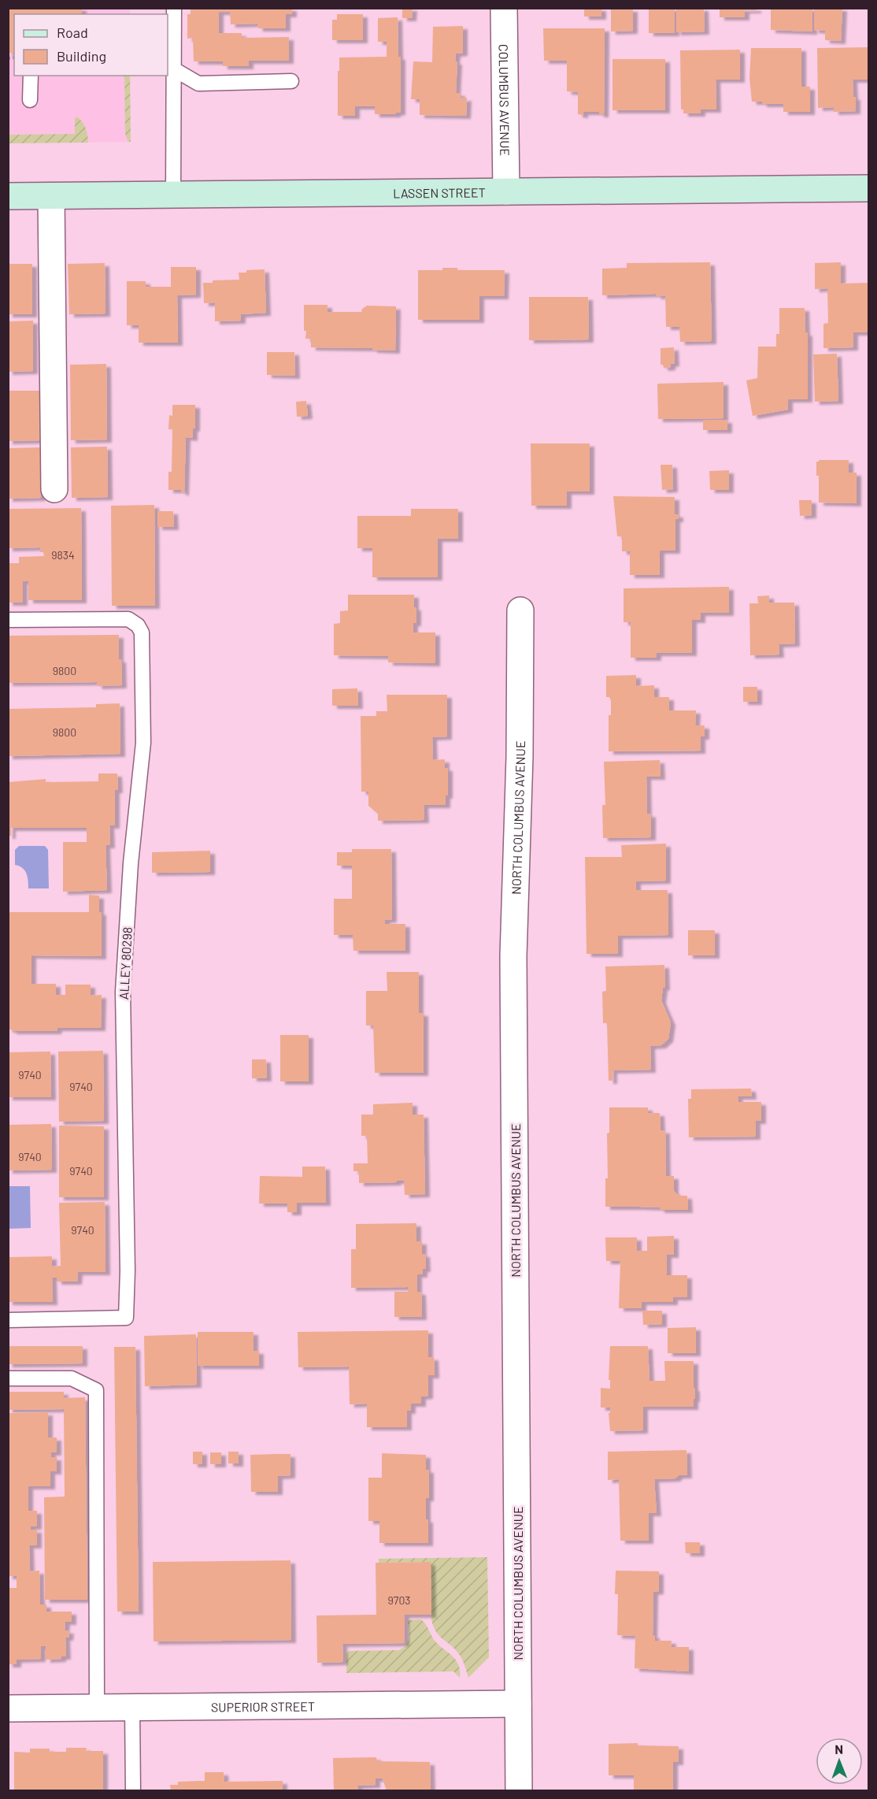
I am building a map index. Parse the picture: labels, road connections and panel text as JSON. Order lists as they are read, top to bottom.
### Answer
{
  "streets": {
    "main road": ["LASSEN STREET"],
    "street": ["COLUMBUS AVENUE", "NORTH COLUMBUS AVENUE", "SUPERIOR STREET"],
    "lane": ["ALLEY 80298"]
  },
  "crossings": [
    ["COLUMBUS AVENUE", "LASSEN STREET"],
    ["NORTH COLUMBUS AVENUE", "SUPERIOR STREET"]
  ],
  "house_numbers": [
    "9834",
    "9800",
    "9800",
    "9740",
    "9740",
    "9740",
    "9740",
    "9740",
    "9703"
  ],
  "legend": ["Road", "Building"],
  "north": "top"
}
